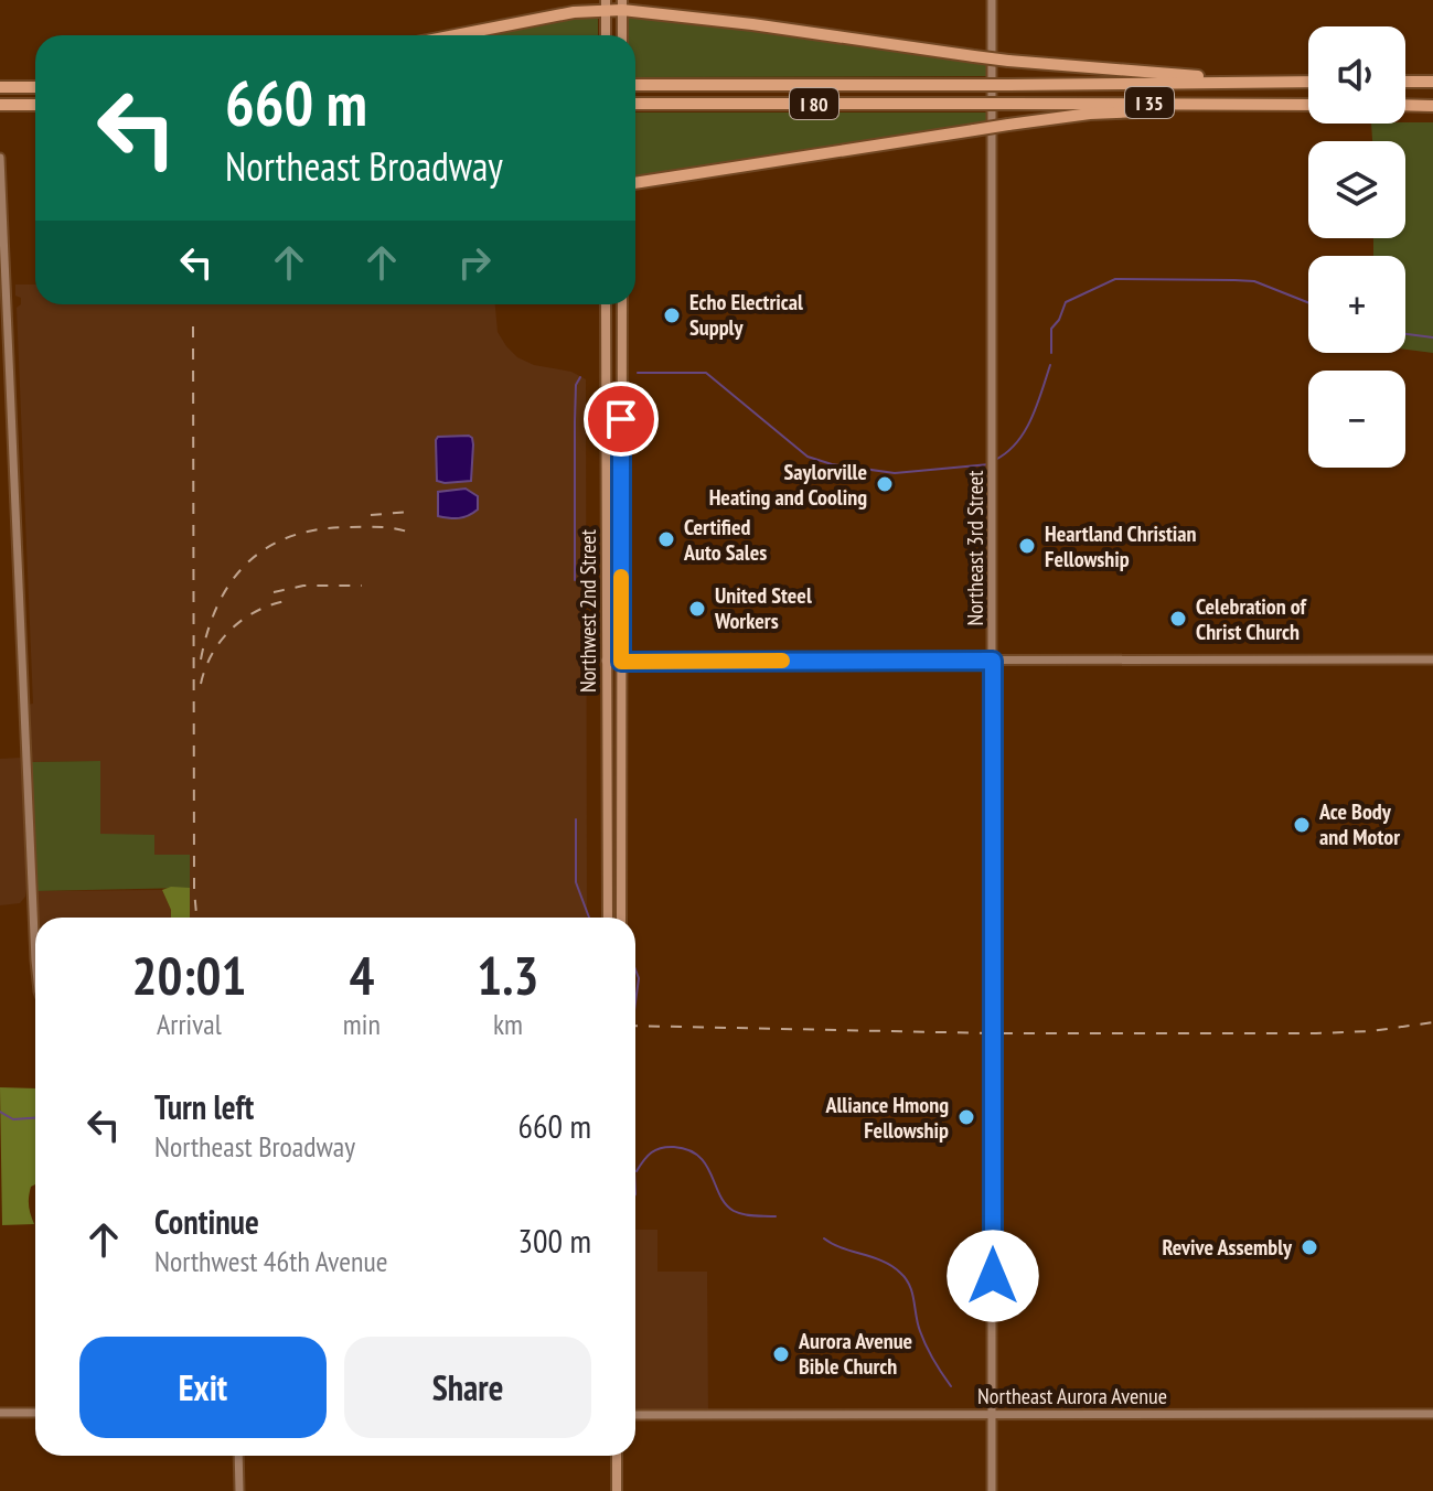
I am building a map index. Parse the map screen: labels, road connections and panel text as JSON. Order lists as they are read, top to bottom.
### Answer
{
  "streets": {
    "highway": ["I 35", "I 80"],
    "main road": ["Northwest 2nd Street"],
    "street": ["Northeast 3rd Street", "Northeast Aurora Avenue"]
  },
  "crossings": [
    ["I 35", "I 80"],
    ["Northeast 3rd Street", "Northeast Aurora Avenue"]
  ],
  "places": [
    "Echo Electrical Supply",
    "Saylorville Heating and Cooling",
    "Certified Auto Sales",
    "Heartland Christian Fellowship",
    "United Steel Workers",
    "Celebration of Christ Church",
    "Ace Body and Motor",
    "Alliance Hmong Fellowship",
    "Revive Assembly",
    "Aurora Avenue Bible Church"
  ],
  "page": {
    "map_buttons": ["+", "−"],
    "turn": ["660 m", "Northeast Broadway"],
    "eta": [
      "20:01",
      "Arrival",
      "4",
      "min",
      "1.3",
      "km"
    ],
    "list": [
      {
        "name": "Turn left",
        "note": "Northeast Broadway",
        "value": "660 m"
      },
      {
        "name": "Continue",
        "note": "Northwest 46th Avenue",
        "value": "300 m"
      }
    ],
    "buttons": ["Exit", "Share"]
  }
}
